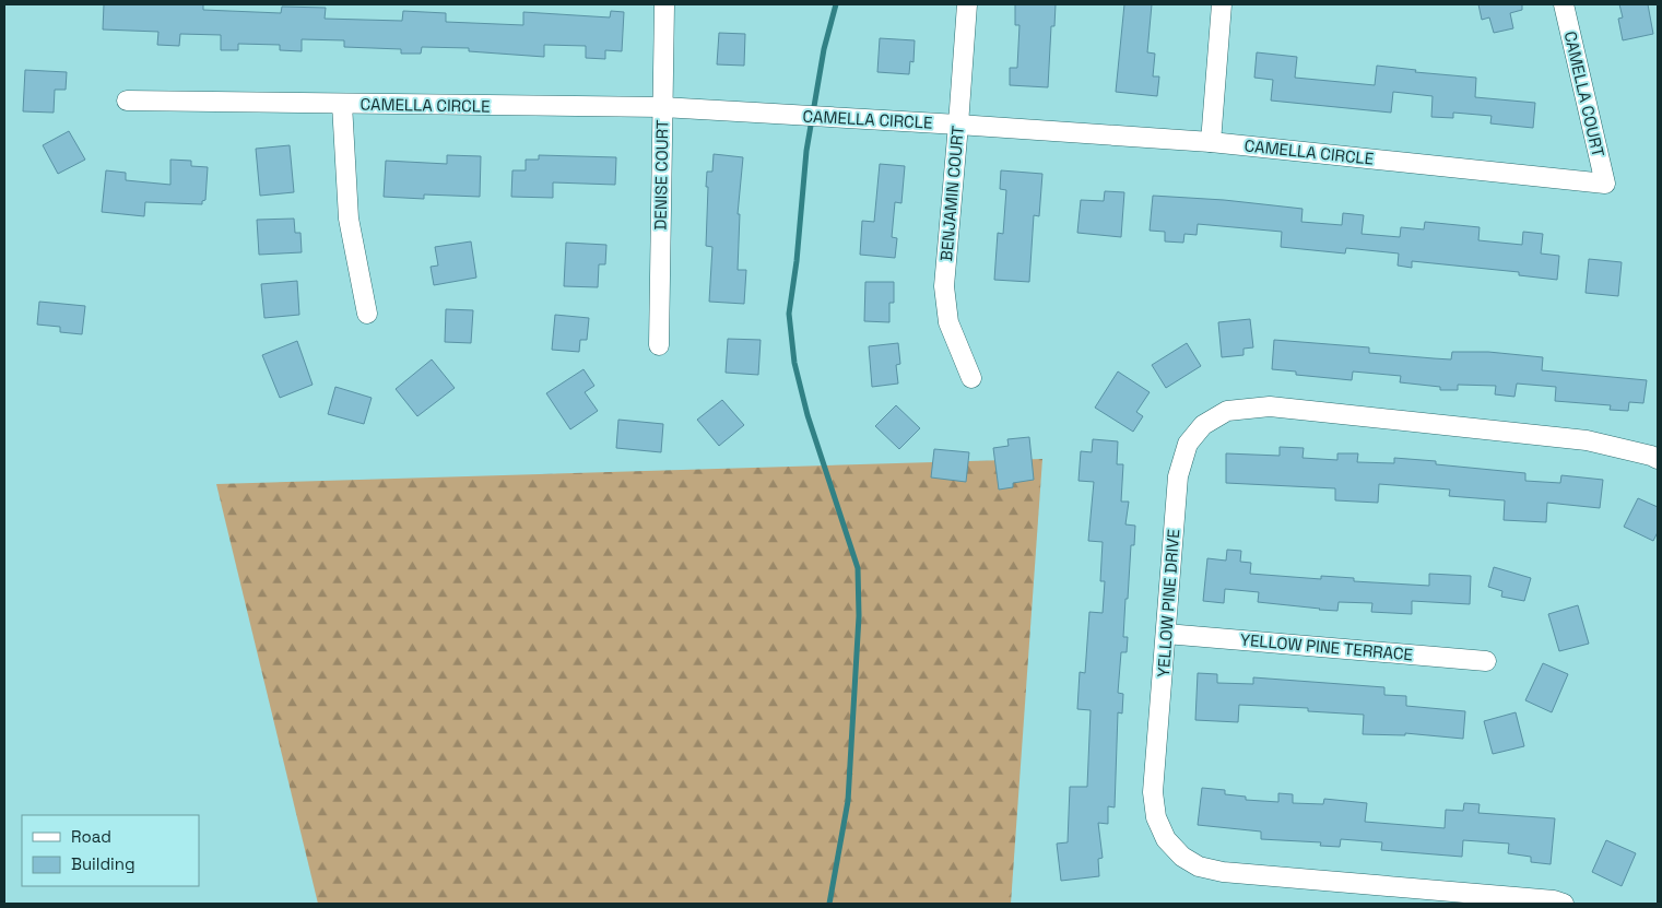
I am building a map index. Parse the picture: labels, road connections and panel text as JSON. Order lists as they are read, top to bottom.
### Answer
{
  "streets": {
    "street": [
      "CAMELLA COURT",
      "CAMELLA CIRCLE",
      "DENISE COURT",
      "BENJAMIN COURT",
      "YELLOW PINE DRIVE",
      "YELLOW PINE TERRACE"
    ]
  },
  "crossings": [
    ["CAMELLA COURT", "CAMELLA CIRCLE"],
    ["CAMELLA CIRCLE", "DENISE COURT"],
    ["CAMELLA CIRCLE", "BENJAMIN COURT"],
    ["YELLOW PINE DRIVE", "YELLOW PINE TERRACE"]
  ],
  "legend": ["Road", "Building"]
}
